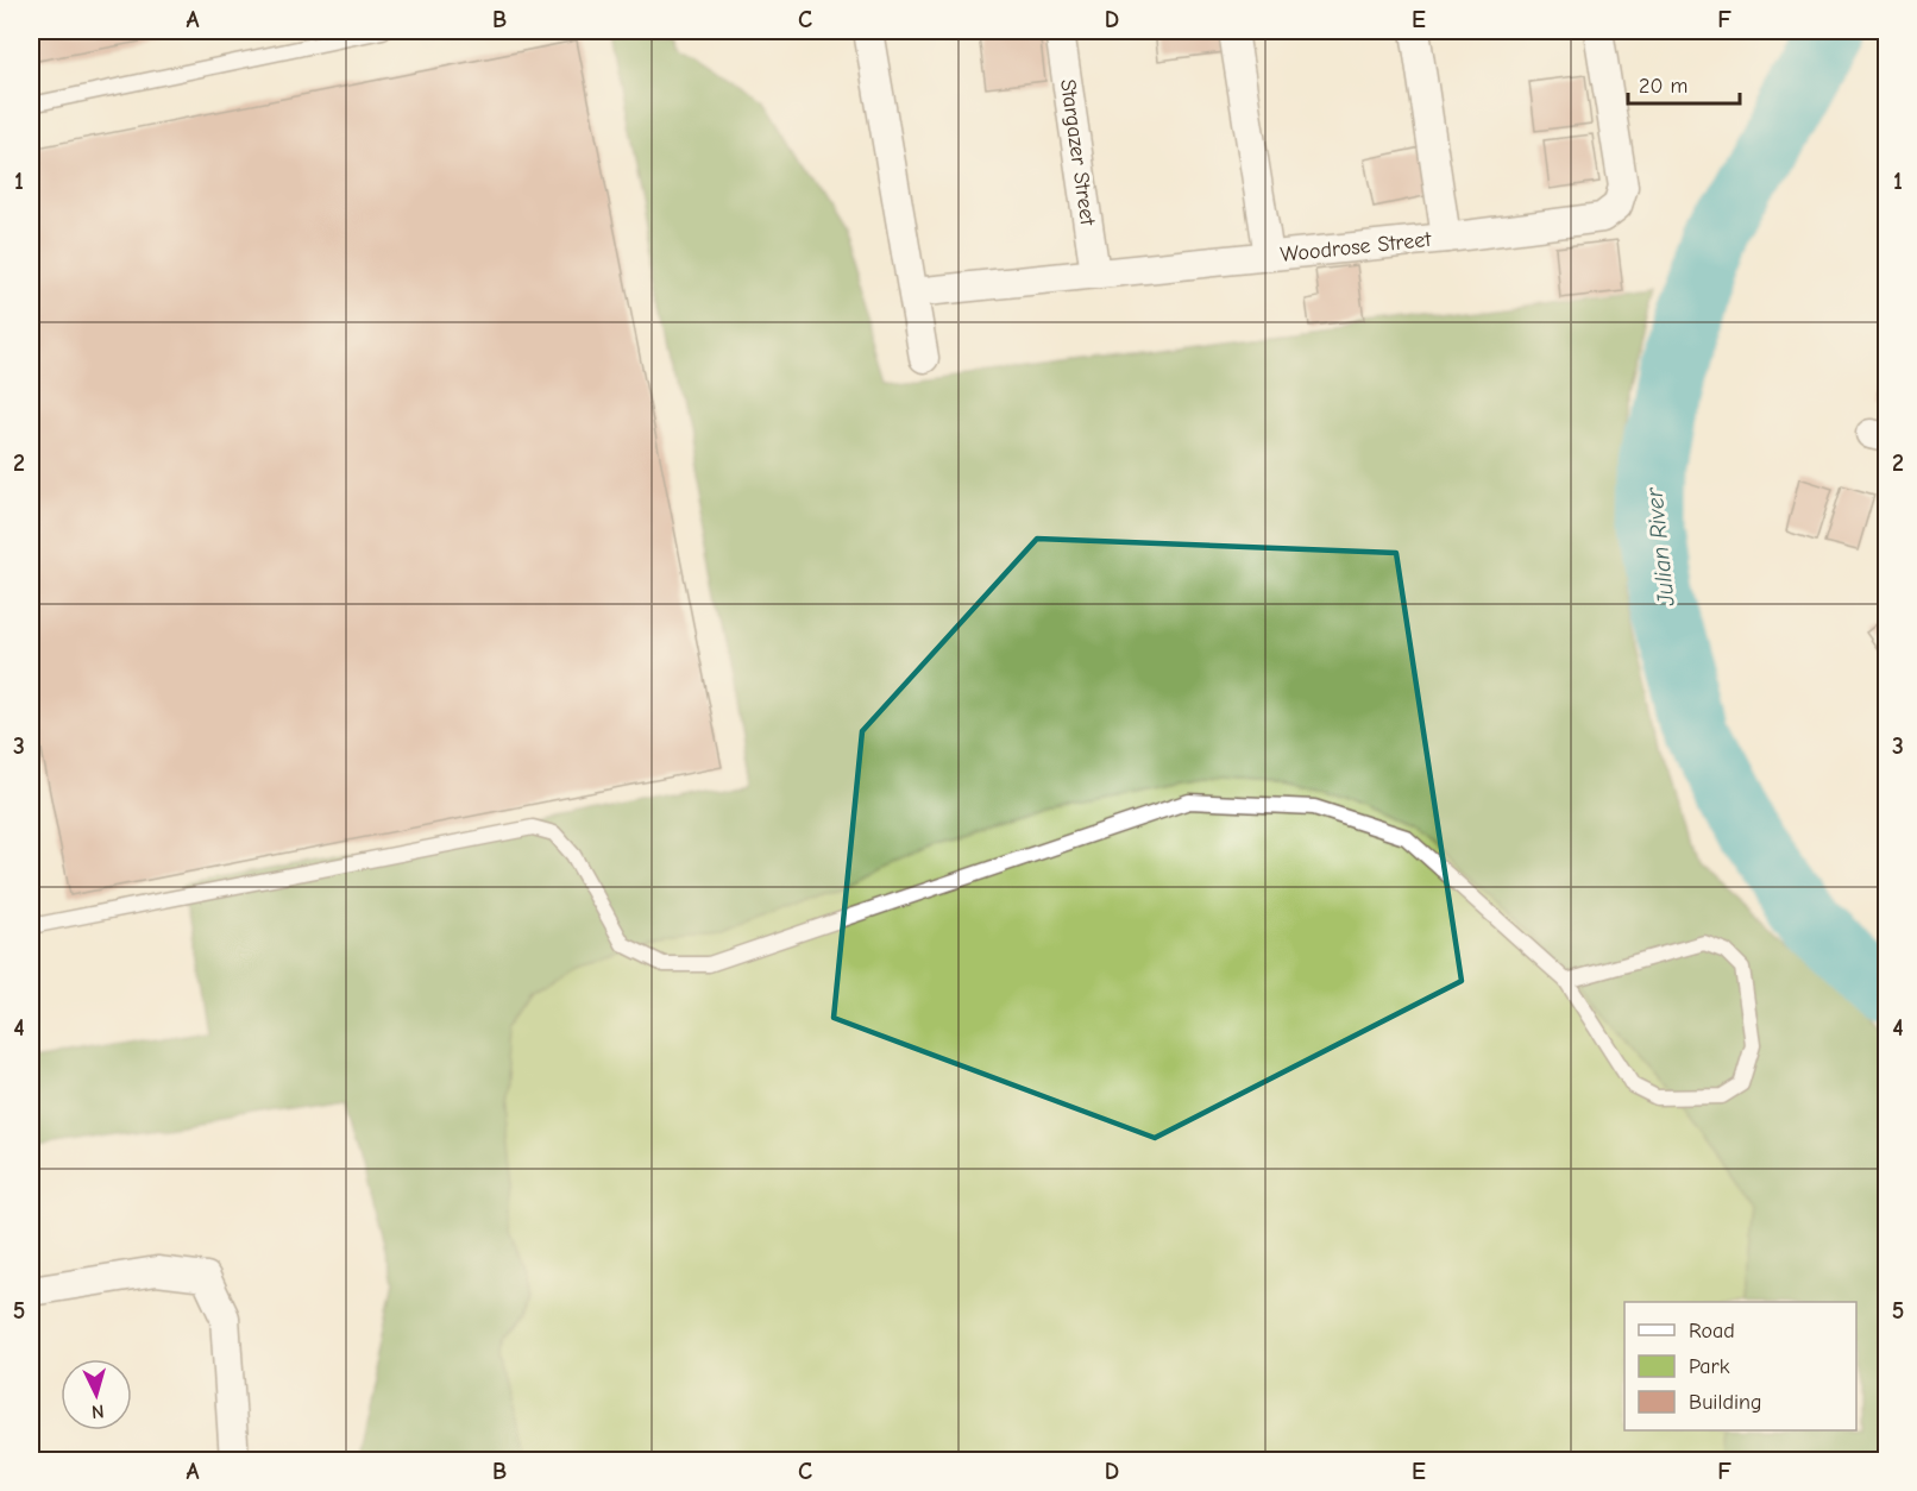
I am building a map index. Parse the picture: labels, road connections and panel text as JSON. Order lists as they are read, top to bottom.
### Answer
{
  "streets": {
    "street": ["Stargazer Street", "Woodrose Street"]
  },
  "crossings": [
    ["Stargazer Street", "Woodrose Street"]
  ],
  "water": ["Julian River"],
  "legend": ["Road", "Park", "Building"],
  "scale_bar": "20 m",
  "north": "bottom",
  "grid": {
    "columns": [
      "A",
      "B",
      "C",
      "D",
      "E",
      "F"
    ],
    "rows": [
      "1",
      "2",
      "3",
      "4",
      "5"
    ]
  }
}
